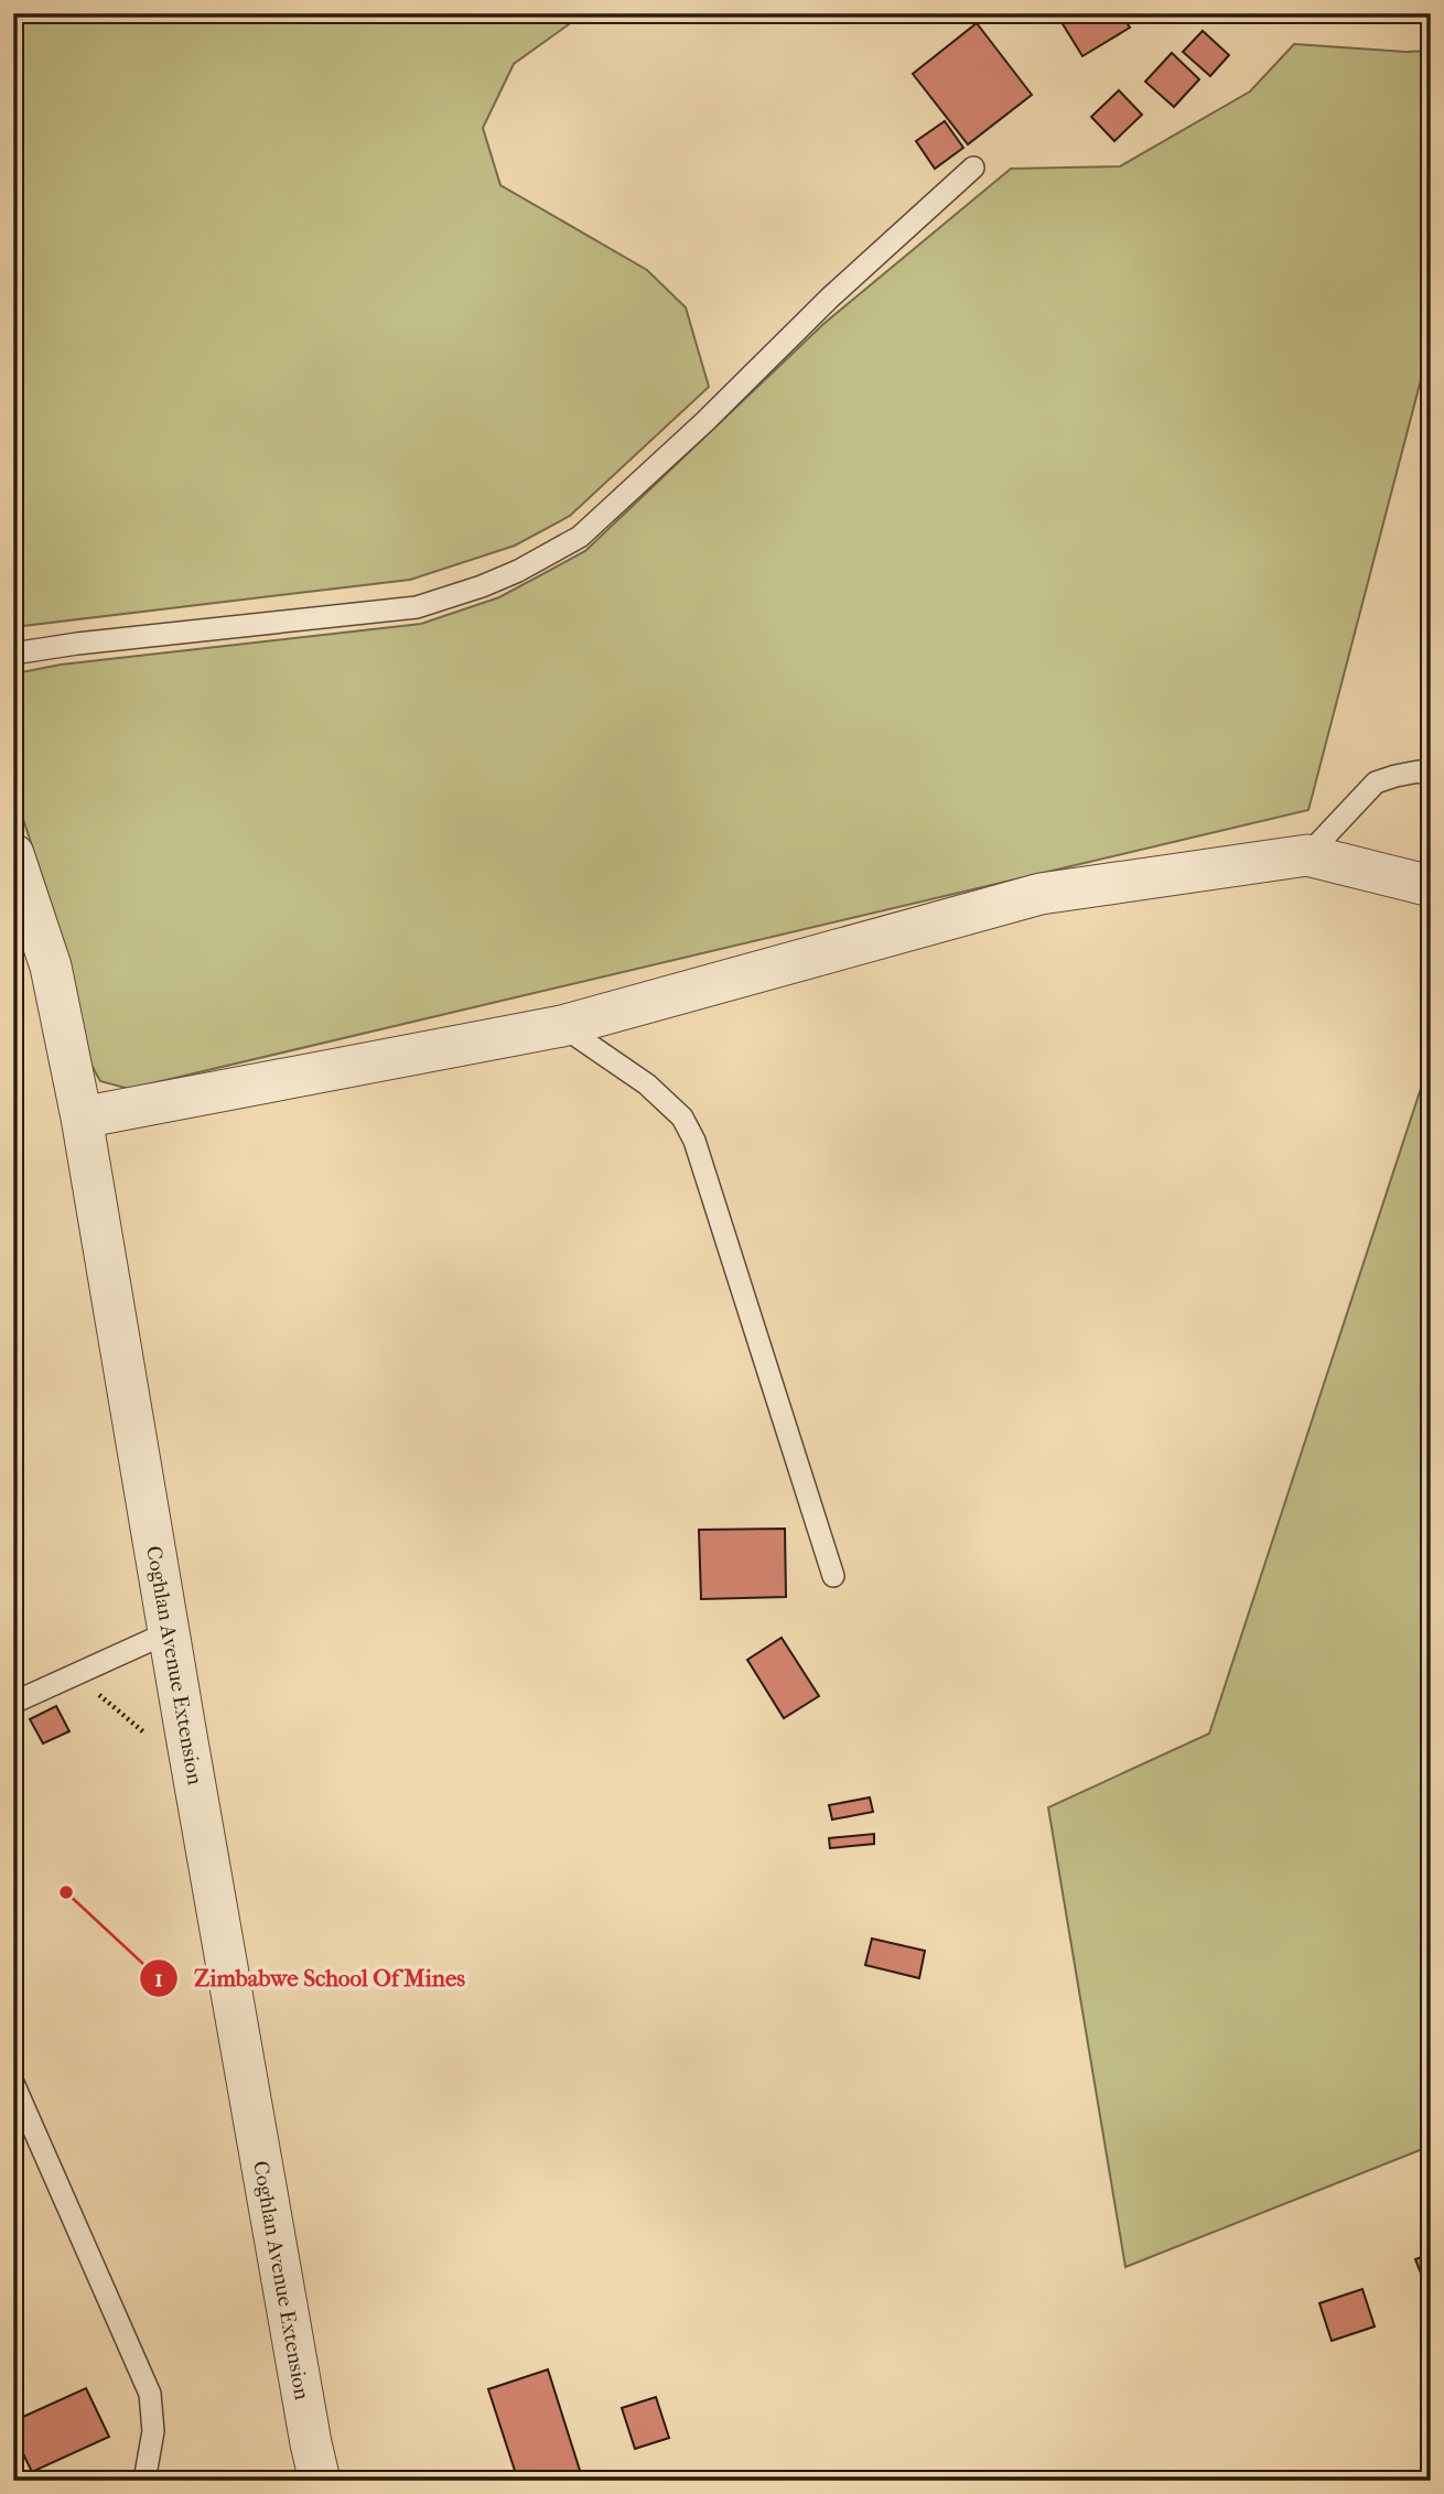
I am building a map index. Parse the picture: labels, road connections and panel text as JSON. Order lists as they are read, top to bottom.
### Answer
{
  "streets": {
    "street": ["Coghlan Avenue Extension"]
  },
  "places": ["Zimbabwe School Of Mines"]
}
